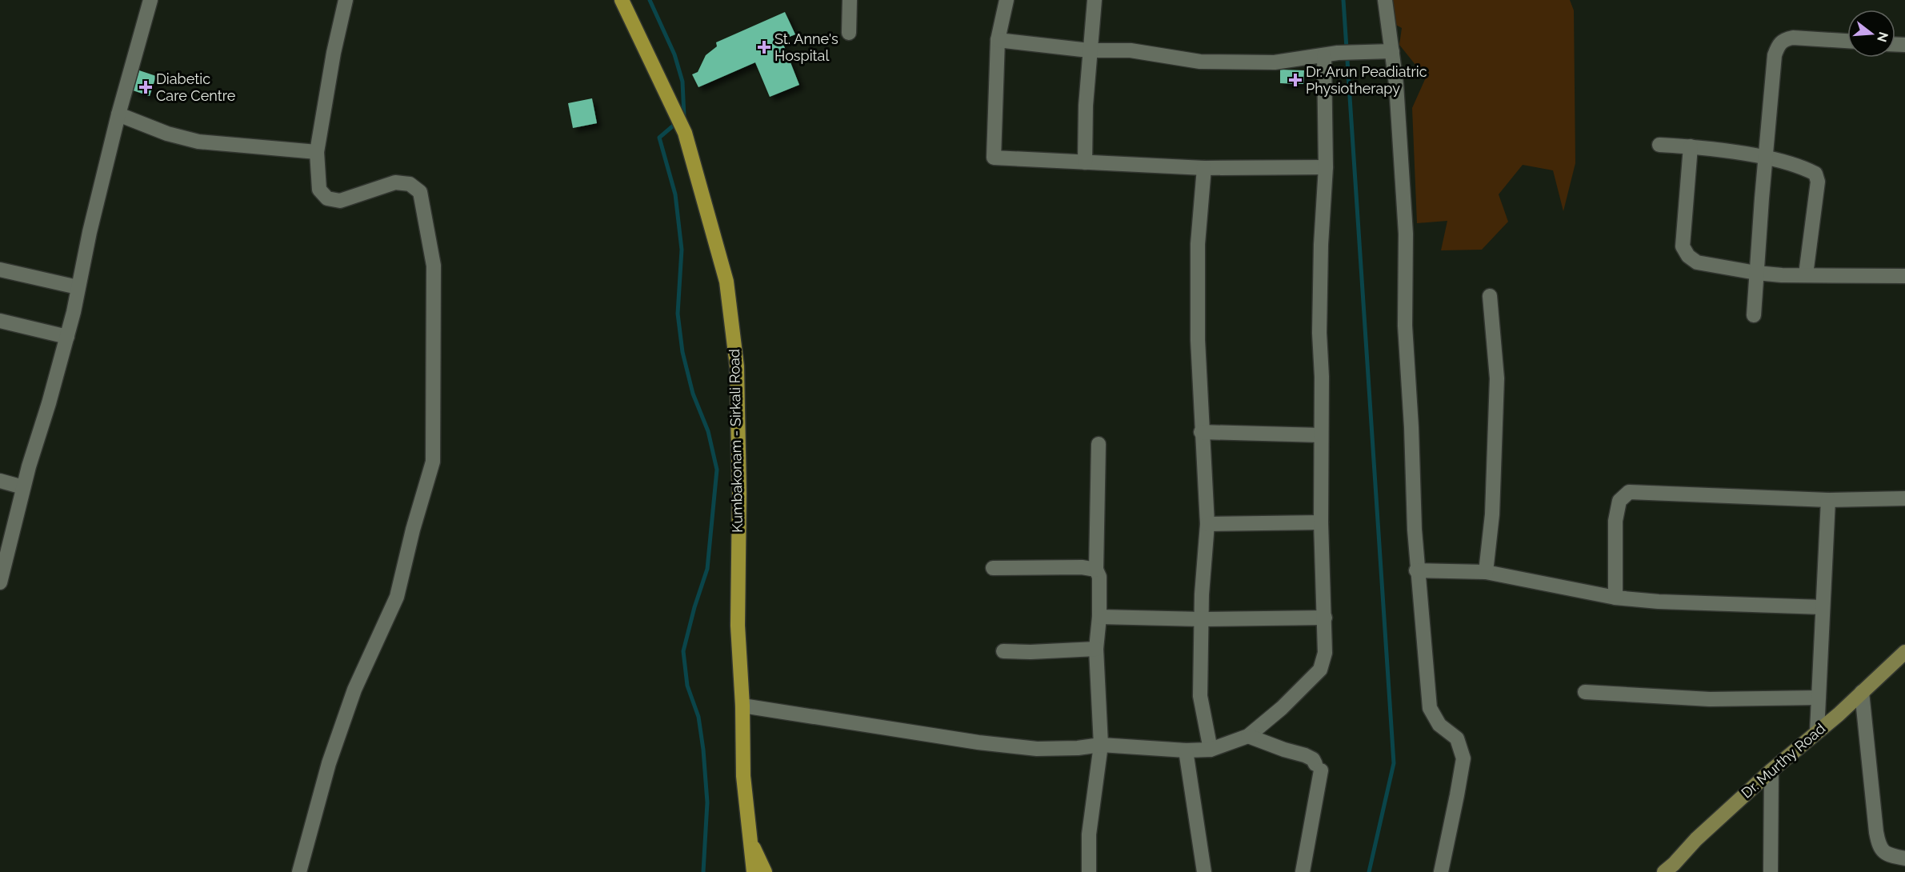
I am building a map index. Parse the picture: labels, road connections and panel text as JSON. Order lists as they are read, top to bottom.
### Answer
{
  "streets": {
    "main road": ["Kumbakonam - Sirkali Road", "Dr. Murthy Road"]
  },
  "places": {
    "health": ["St. Anne's Hospital", "Dr. Arun Peadiatric Physiotherapy", "Diabetic Care Centre"]
  },
  "north": "right"
}
